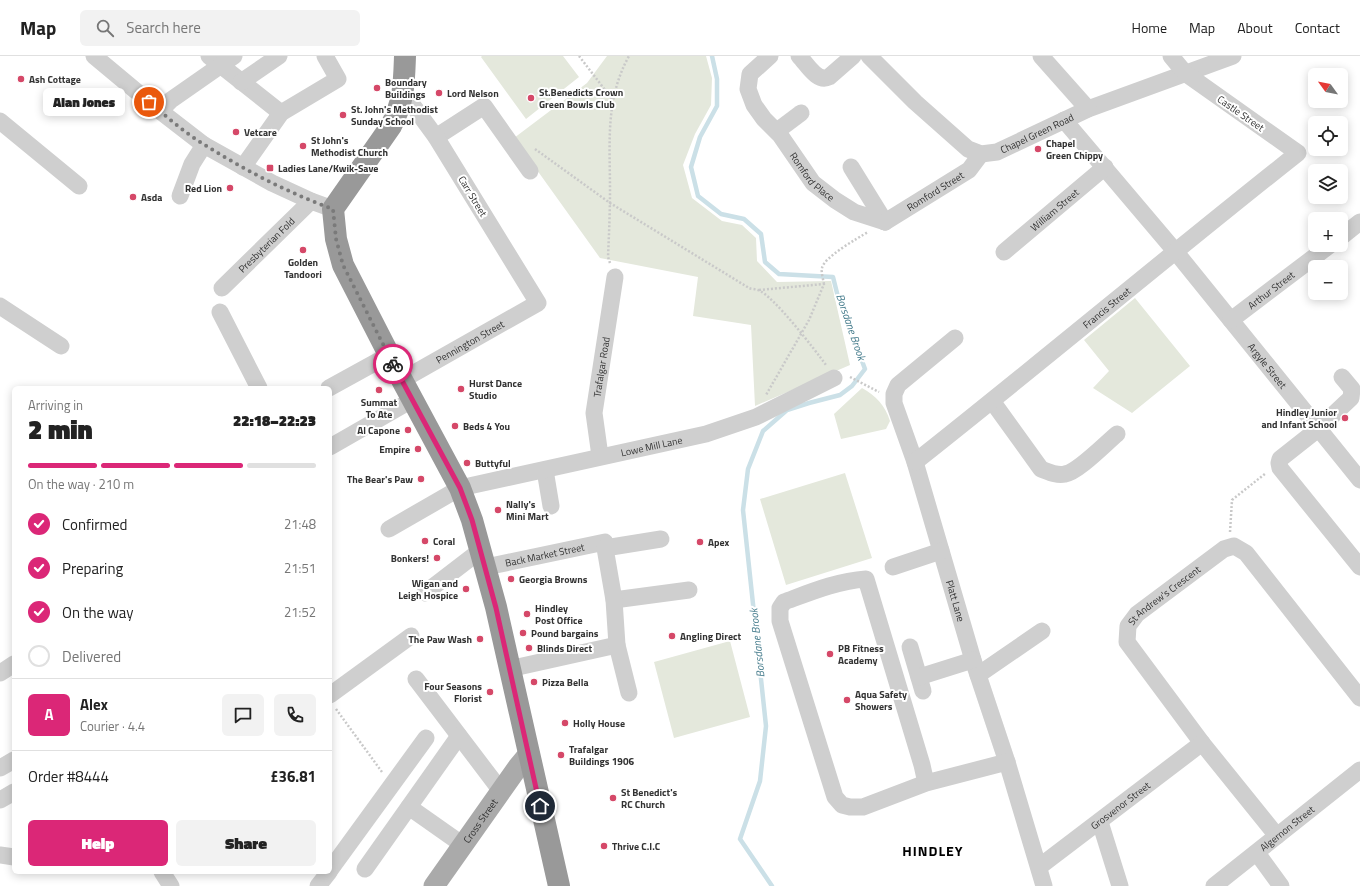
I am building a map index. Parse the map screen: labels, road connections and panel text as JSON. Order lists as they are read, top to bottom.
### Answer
{
  "streets": {
    "main road": ["Cross Street"],
    "street": [
      "Castle Street",
      "Chapel Green Road",
      "Romford Place",
      "Romford Street",
      "Carr Street",
      "William Street",
      "Presbyterian Fold",
      "Arthur Street",
      "Francis Street",
      "Pennington Street",
      "Argyle Street",
      "Trafalgar Road",
      "Lowe Mill Lane",
      "Back Market Street",
      "St Andrew's Crescent",
      "Platt Lane",
      "Grosvenor Street",
      "Algernon Street"
    ]
  },
  "crossings": [
    ["Castle Street", "Chapel Green Road"],
    ["Castle Street", "Francis Street"],
    ["Chapel Green Road", "Romford Street"],
    ["Chapel Green Road", "Argyle Street"],
    ["Romford Place", "Romford Street"],
    ["Carr Street", "Pennington Street"],
    ["William Street", "Argyle Street"],
    ["Arthur Street", "Argyle Street"],
    ["Francis Street", "Argyle Street"],
    ["Francis Street", "Platt Lane"],
    ["Trafalgar Road", "Lowe Mill Lane"],
    ["St Andrew's Crescent", "Grosvenor Street"],
    ["St Andrew's Crescent", "Algernon Street"],
    ["Platt Lane", "Grosvenor Street"]
  ],
  "districts": ["HINDLEY"],
  "water": ["Borsdane Brook"],
  "places": {
    "other": [
      "Ash Cottage",
      "Boundary Buildings",
      "Lord Nelson",
      "St.Benedicts Crown Green Bowls Club",
      "Alan Jones",
      "St. John's Methodist Sunday School",
      "Vetcare",
      "St John's Methodist Church",
      "Chapel Green Chippy",
      "Red Lion",
      "Asda",
      "Golden Tandoori",
      "Hurst Dance Studio",
      "Summat To Ate",
      "Hindley Junior and Infant School",
      "Beds 4 You",
      "Al Capone",
      "Empire",
      "Buttyful",
      "The Bear's Paw",
      "Nally's Mini Mart",
      "Coral",
      "Apex",
      "Bonkers!",
      "Georgia Browns",
      "Wigan and Leigh Hospice",
      "Hindley Post Office",
      "Pound bargains",
      "Angling Direct",
      "The Paw Wash",
      "Blinds Direct",
      "PB Fitness Academy",
      "Pizza Bella",
      "Four Seasons Florist",
      "Aqua Safety Showers",
      "Holly House",
      "Trafalgar Buildings 1906",
      "St Benedict's RC Church",
      "Thrive C.I.C"
    ],
    "transit": ["Ladies Lane/Kwik-Save"]
  },
  "north": "top left",
  "page": {
    "header": "Map",
    "search": "Search here",
    "nav": [
      "Home",
      "Map",
      "About",
      "Contact"
    ],
    "map_buttons": ["+", "−"],
    "bubble": "Alan Jones",
    "heading": ["2 min", "Arriving in", "22:18–22:23"],
    "panel": [
      "Alex",
      "Courier · 4.4",
      "Order #8444",
      "£36.81"
    ],
    "bar": "On the way · 210 m",
    "list": [
      ["Confirmed", "21:48"],
      ["Preparing", "21:51"],
      ["On the way", "21:52"],
      "Delivered"
    ],
    "round": "A",
    "buttons": ["Help", "Share"]
  }
}
